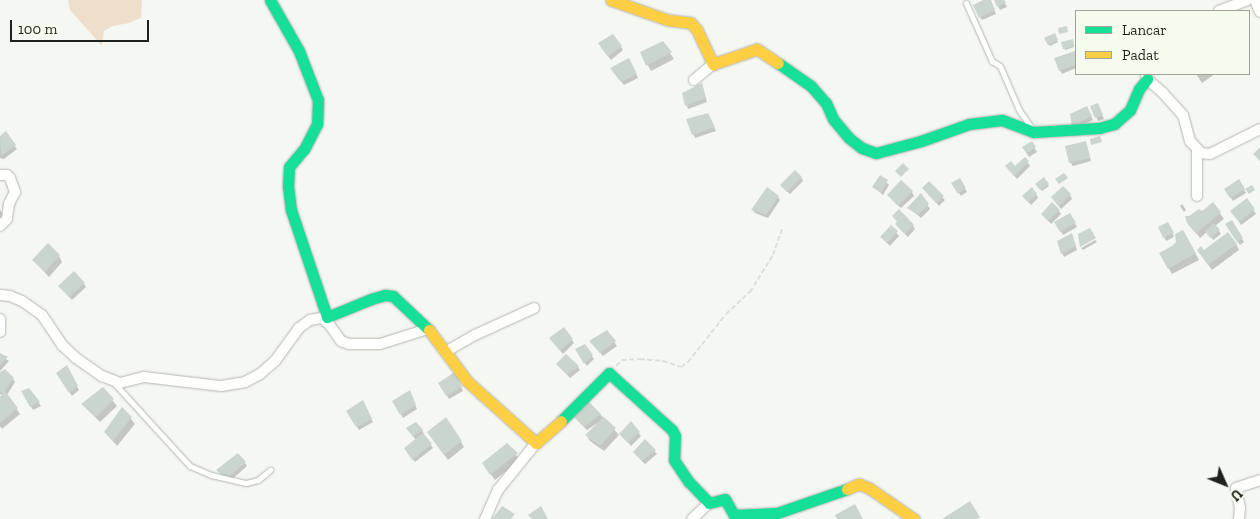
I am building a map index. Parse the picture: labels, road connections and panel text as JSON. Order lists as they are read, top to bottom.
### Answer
{
  "legend": ["Lancar", "Padat"],
  "scale_bar": "100 m",
  "north": "bottom right"
}
